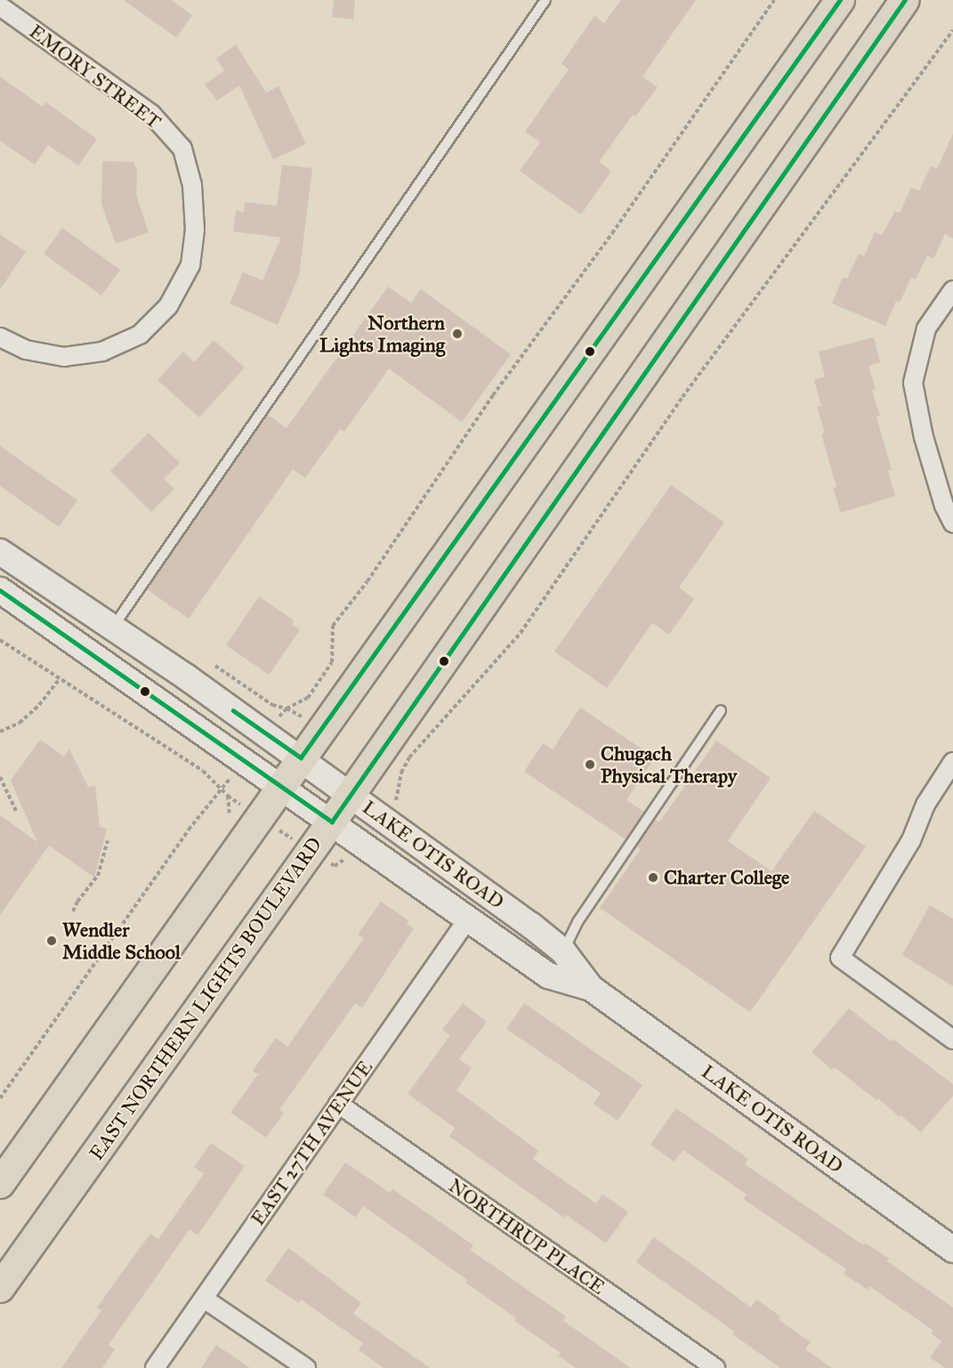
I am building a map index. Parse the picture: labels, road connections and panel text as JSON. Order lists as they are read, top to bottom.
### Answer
{
  "streets": {
    "main road": ["LAKE OTIS ROAD", "EAST NORTHERN LIGHTS BOULEVARD"],
    "street": ["EMORY STREET", "EAST 27TH AVENUE", "NORTHRUP PLACE"]
  },
  "crossings": [
    ["LAKE OTIS ROAD", "EAST NORTHERN LIGHTS BOULEVARD"],
    ["LAKE OTIS ROAD", "EAST 27TH AVENUE"],
    ["EAST 27TH AVENUE", "NORTHRUP PLACE"]
  ],
  "places": [
    "Northern Lights Imaging",
    "Chugach Physical Therapy",
    "Charter College",
    "Wendler Middle School"
  ]
}
